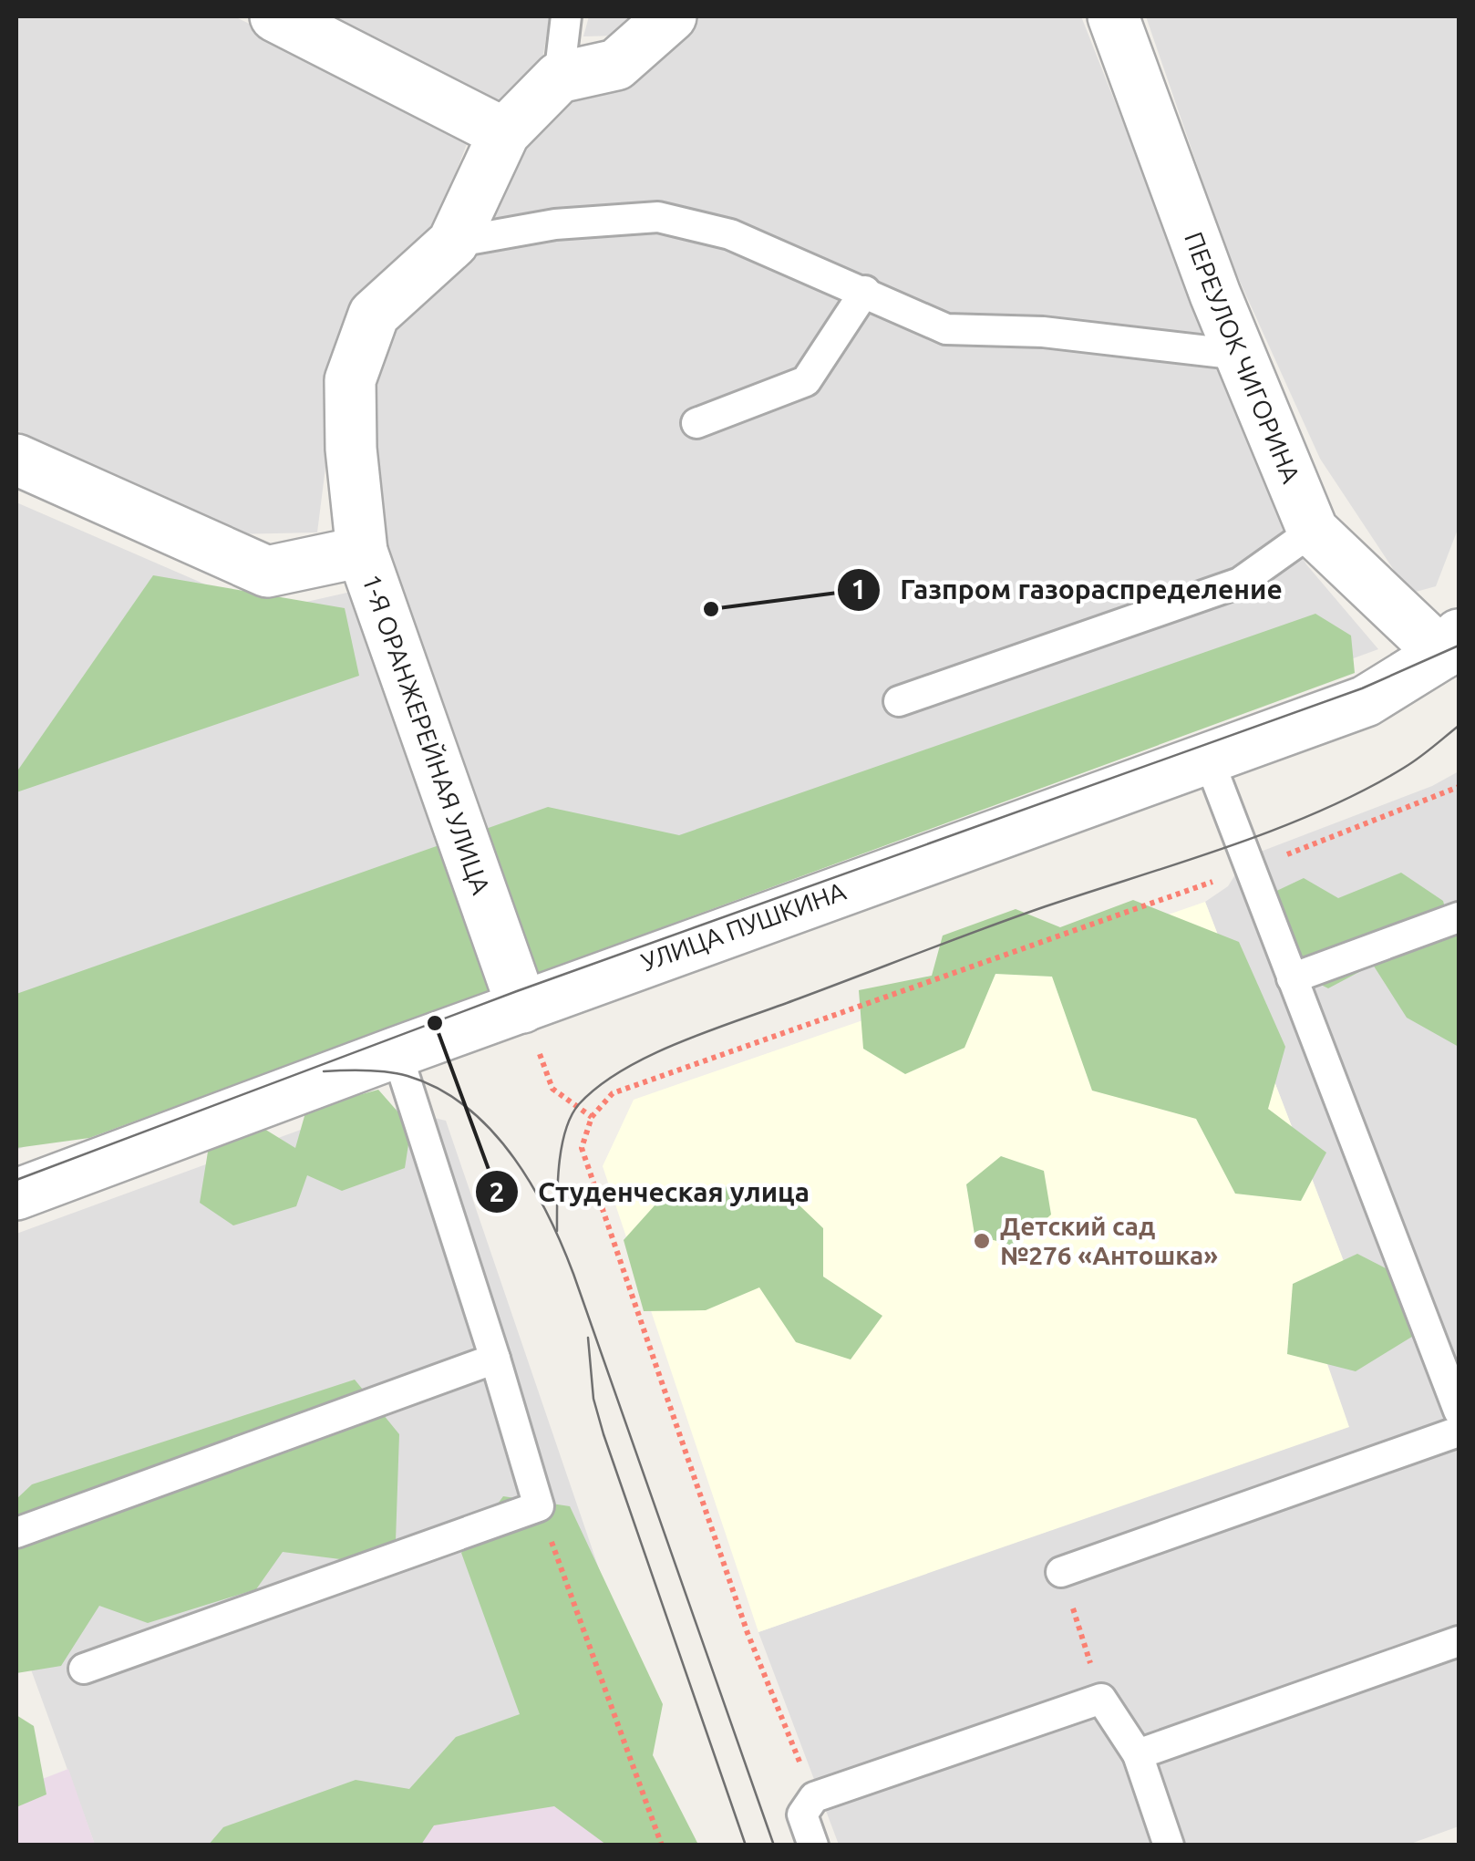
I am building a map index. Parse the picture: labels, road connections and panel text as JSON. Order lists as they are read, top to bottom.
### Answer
{
  "streets": {
    "street": ["ПЕРЕУЛОК ЧИГОРИНА", "1-Я ОРАНЖЕРЕЙНАЯ УЛИЦА", "УЛИЦА ПУШКИНА"]
  },
  "crossings": [
    ["ПЕРЕУЛОК ЧИГОРИНА", "УЛИЦА ПУШКИНА"],
    ["1-Я ОРАНЖЕРЕЙНАЯ УЛИЦА", "УЛИЦА ПУШКИНА"]
  ],
  "places": ["Газпром газораспределение", "Студенческая улица", "Детский сад №276 «Антошка»"]
}
